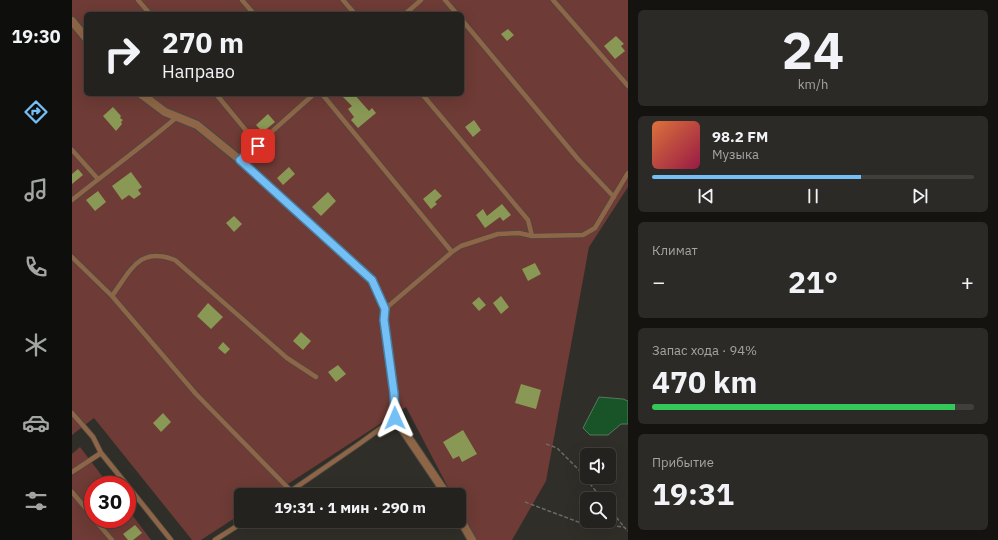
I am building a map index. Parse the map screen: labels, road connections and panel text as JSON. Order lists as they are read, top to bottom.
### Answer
{
  "page": {
    "tabs": "19:30",
    "tile": [
      ["24", "km/h"],
      "Климат",
      ["Запас хода · 94%", "470 km"],
      ["Прибытие", "19:31"]
    ],
    "turn": ["270 m", "Направо"],
    "song": ["98.2 FM", "Музыка"],
    "heat": ["−", "21°", "+"],
    "limit": "30",
    "trip": "19:31 · 1 мин · 290 m"
  }
}
